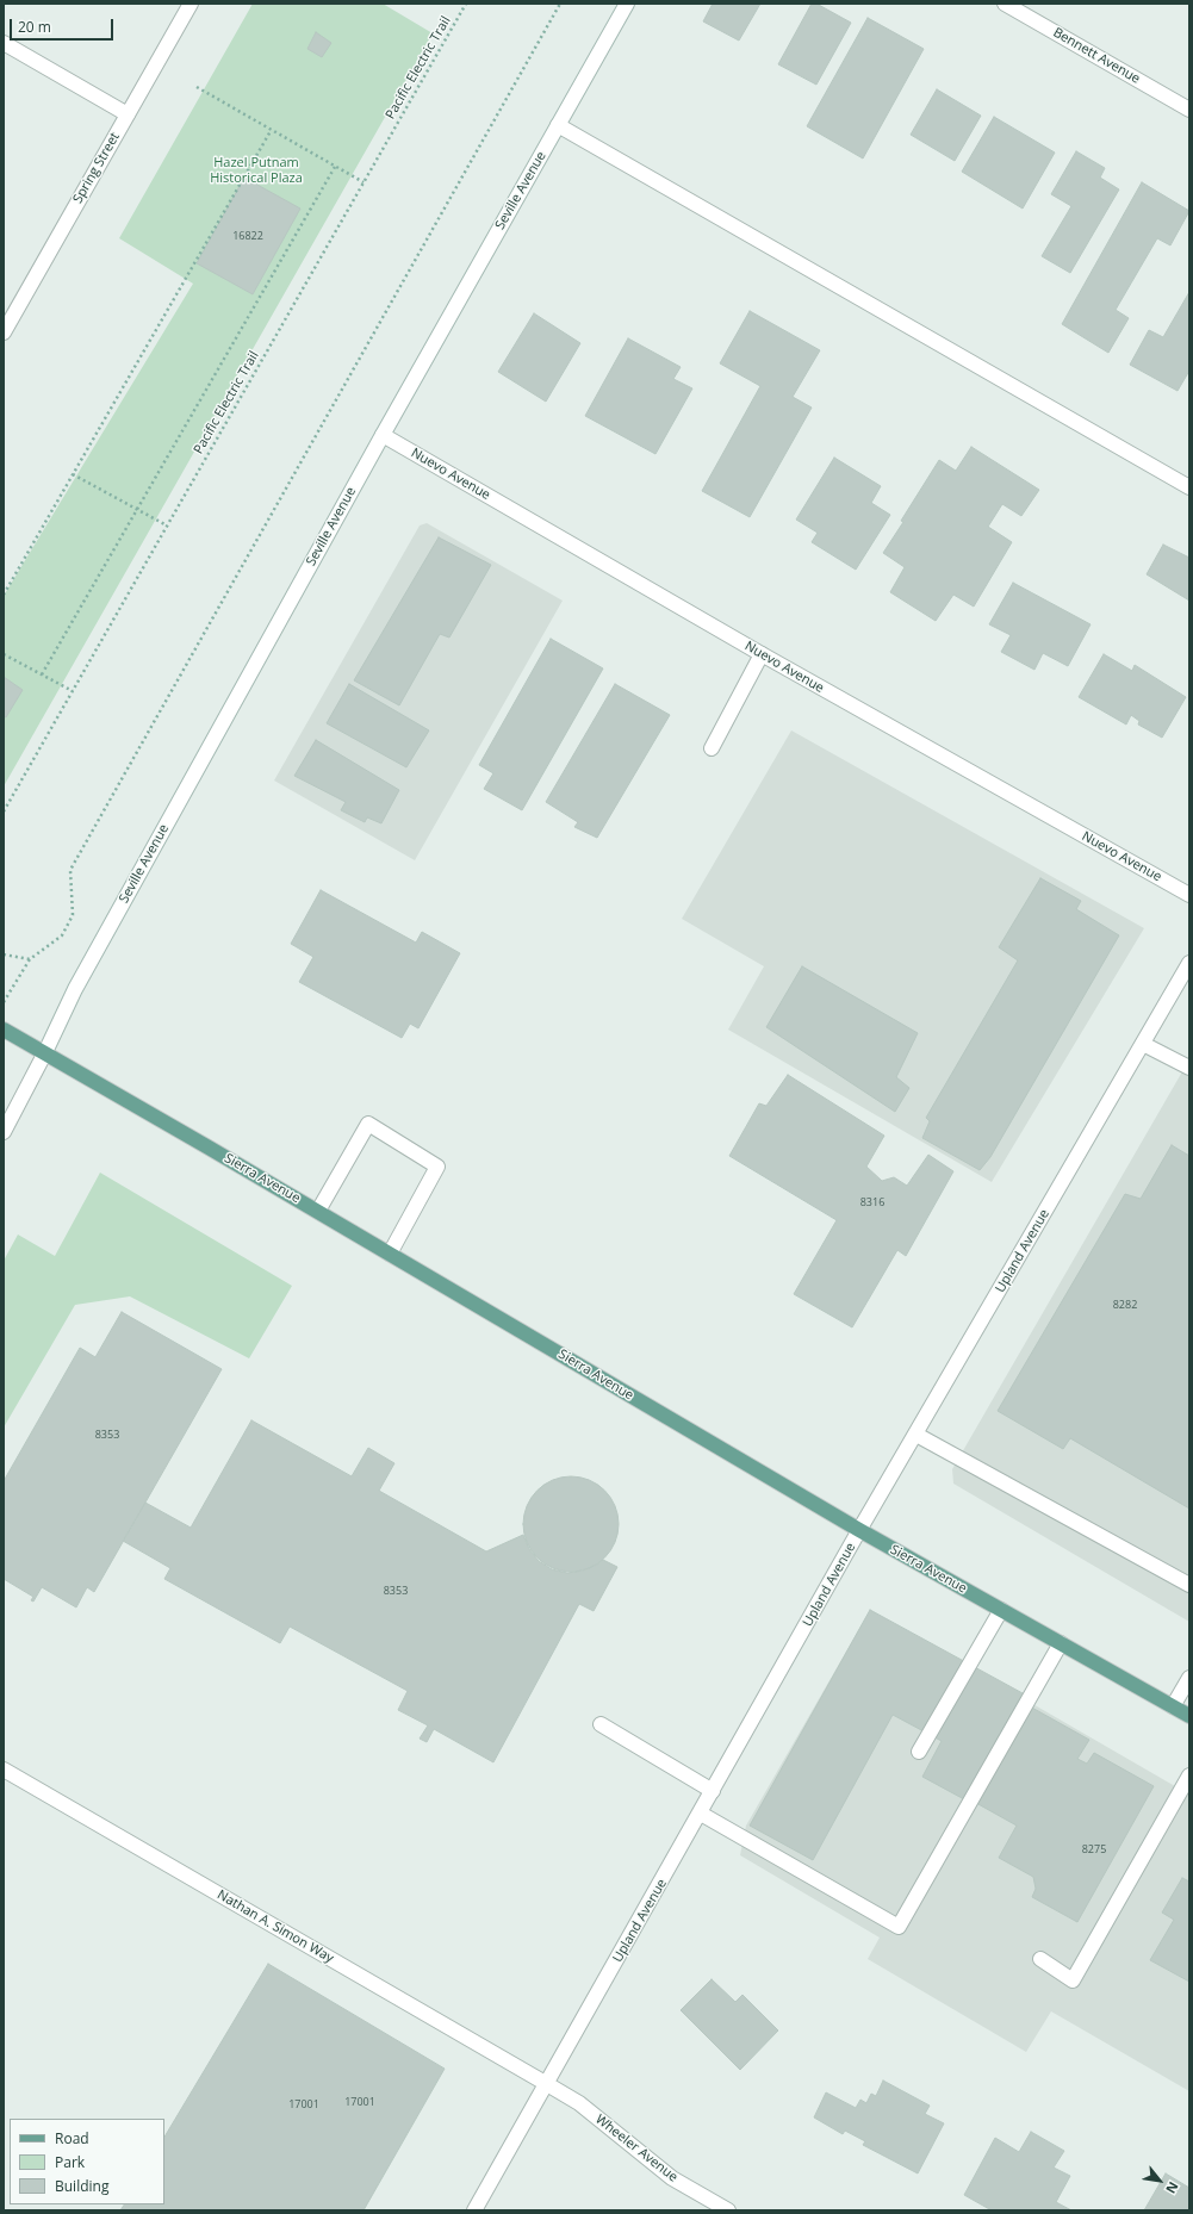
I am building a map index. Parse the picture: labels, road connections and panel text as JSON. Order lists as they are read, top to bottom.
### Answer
{
  "streets": {
    "main road": ["Sierra Avenue"],
    "street": [
      "Bennett Avenue",
      "Spring Street",
      "Seville Avenue",
      "Nuevo Avenue",
      "Upland Avenue",
      "Nathan A. Simon Way",
      "Wheeler Avenue"
    ],
    "path": ["Pacific Electric Trail"]
  },
  "crossings": [
    ["Seville Avenue", "Nuevo Avenue"],
    ["Seville Avenue", "Sierra Avenue"],
    ["Sierra Avenue", "Upland Avenue"],
    ["Upland Avenue", "Nathan A. Simon Way"],
    ["Upland Avenue", "Wheeler Avenue"],
    ["Nathan A. Simon Way", "Wheeler Avenue"]
  ],
  "parks": ["Hazel Putnam Historical Plaza"],
  "house_numbers": [
    "16822",
    "8316",
    "8282",
    "8353",
    "8353",
    "8275",
    "17001",
    "17001"
  ],
  "legend": ["Road", "Park", "Building"],
  "scale_bar": "20 m",
  "north": "bottom right"
}
